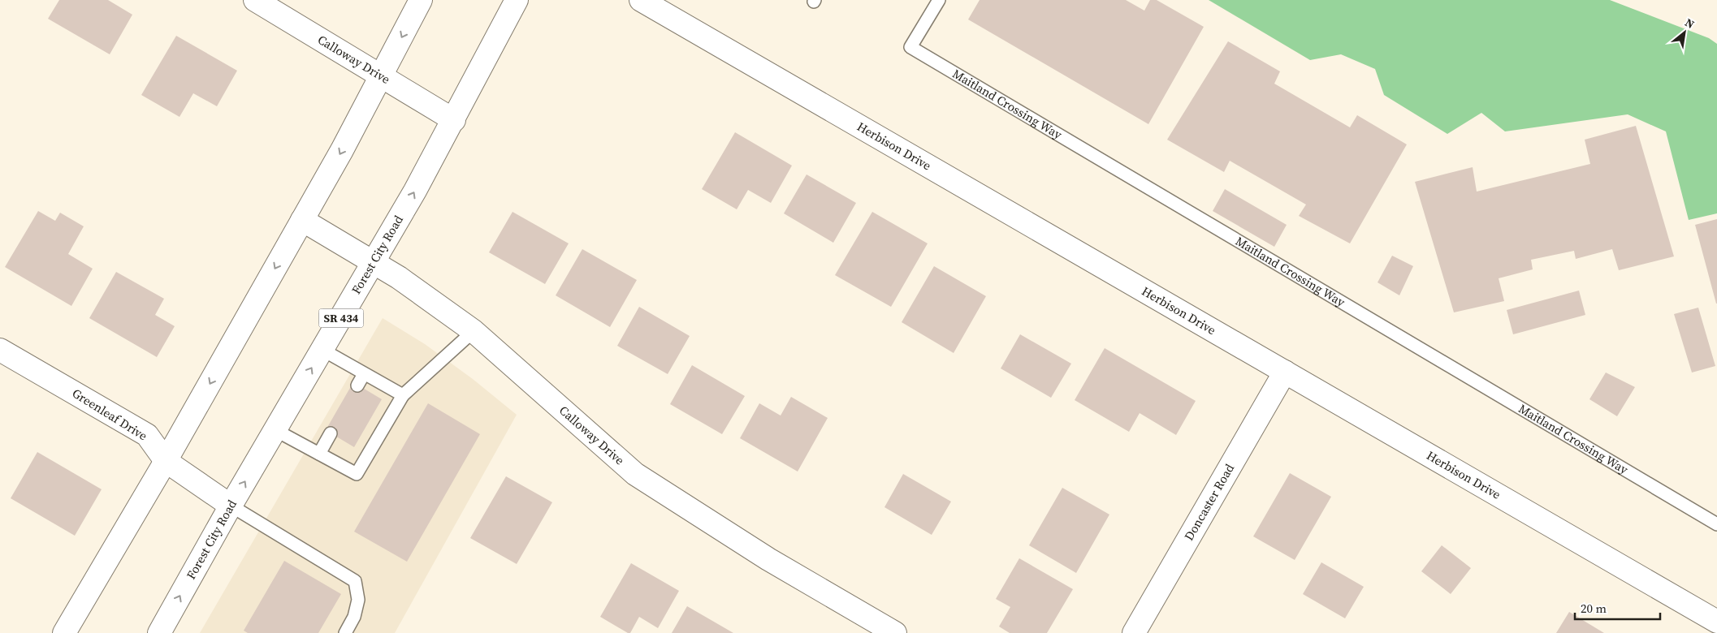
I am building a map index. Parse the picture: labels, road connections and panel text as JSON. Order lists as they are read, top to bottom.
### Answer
{
  "streets": {
    "street": [
      "Calloway Drive",
      "Herbison Drive",
      "Forest City Road",
      "SR 434",
      "Greenleaf Drive",
      "Doncaster Road"
    ],
    "lane": ["Maitland Crossing Way"]
  },
  "crossings": [
    ["Calloway Drive", "Forest City Road"],
    ["Herbison Drive", "Doncaster Road"],
    ["Forest City Road", "Greenleaf Drive"]
  ],
  "scale_bar": "20 m",
  "north": "top right"
}
